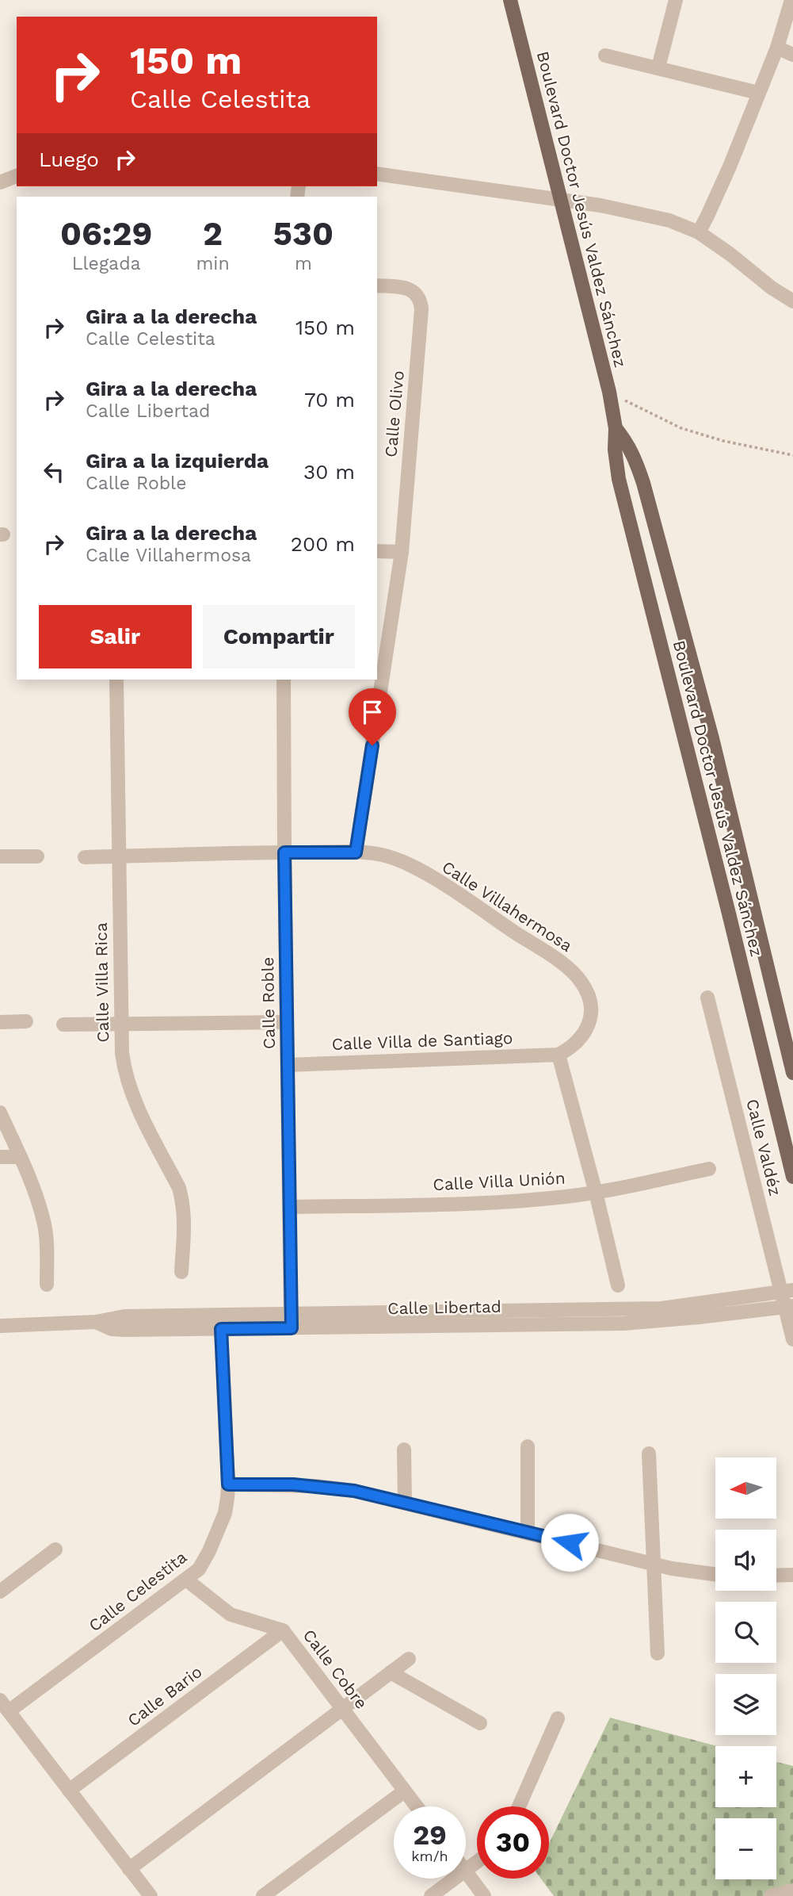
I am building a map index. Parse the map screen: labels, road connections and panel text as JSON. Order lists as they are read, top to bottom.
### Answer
{
  "streets": {
    "main road": ["Boulevard Doctor Jesús Valdez Sánchez"],
    "street": [
      "Calle Olivo",
      "Calle Villahermosa",
      "Calle Villa Rica",
      "Calle Roble",
      "Calle Villa de Santiago",
      "Calle Valdéz",
      "Calle Villa Unión",
      "Calle Libertad",
      "Calle Celestita",
      "Calle Cobre",
      "Calle Bario"
    ]
  },
  "crossings": [
    ["Calle Olivo", "Calle Villahermosa"],
    ["Calle Villahermosa", "Calle Villa Rica"],
    ["Calle Villahermosa", "Calle Roble"],
    ["Calle Villahermosa", "Calle Villa de Santiago"],
    ["Calle Roble", "Calle Villa de Santiago"],
    ["Calle Roble", "Calle Villa Unión"],
    ["Calle Roble", "Calle Libertad"],
    ["Calle Valdéz", "Calle Libertad"],
    ["Calle Libertad", "Calle Celestita"],
    ["Calle Celestita", "Calle Cobre"],
    ["Calle Cobre", "Calle Bario"]
  ],
  "north": "left",
  "page": {
    "turn": ["150 m", "Calle Celestita"],
    "then": "Luego",
    "eta": [
      "06:29",
      "Llegada",
      "2",
      "min",
      "530",
      "m"
    ],
    "list": [
      {
        "name": "Gira a la derecha",
        "note": "Calle Celestita",
        "value": "150 m"
      },
      {
        "name": "Gira a la derecha",
        "note": "Calle Libertad",
        "value": "70 m"
      },
      {
        "name": "Gira a la izquierda",
        "note": "Calle Roble",
        "value": "30 m"
      },
      {
        "name": "Gira a la derecha",
        "note": "Calle Villahermosa",
        "value": "200 m"
      }
    ],
    "buttons": ["Salir", "Compartir"],
    "map_buttons": ["+", "−"],
    "speed": "29 km/h",
    "limit": "30"
  }
}
